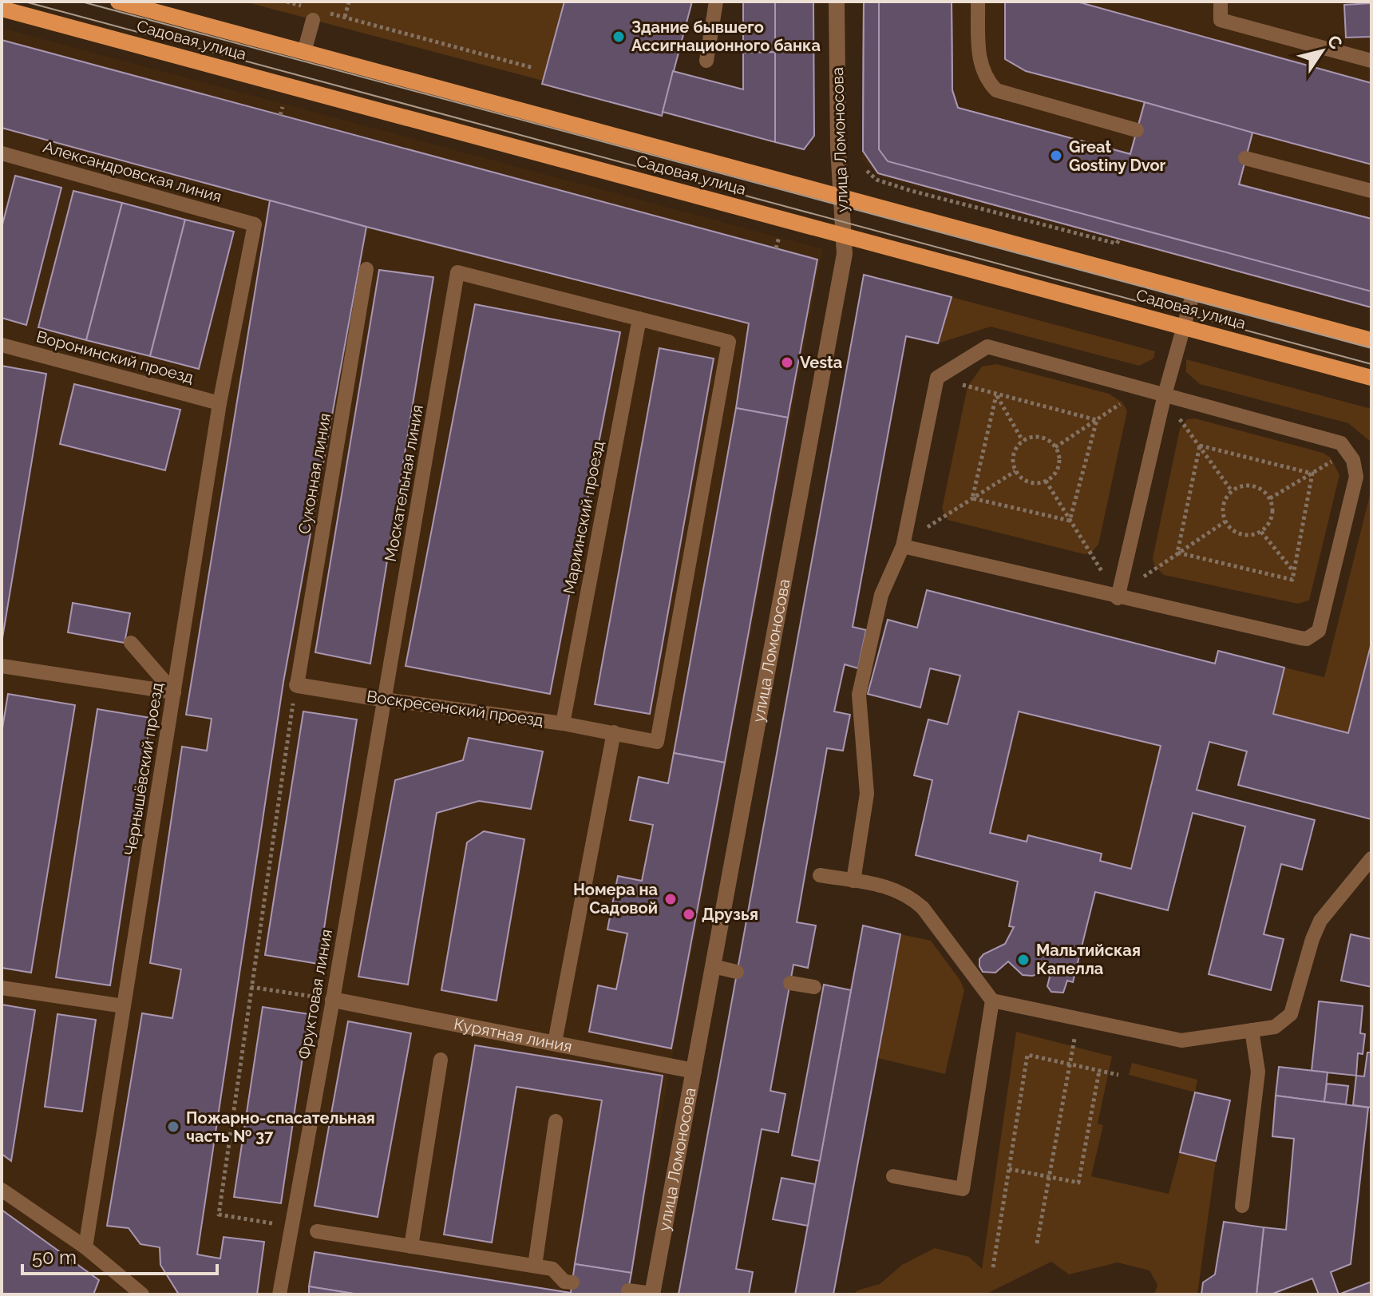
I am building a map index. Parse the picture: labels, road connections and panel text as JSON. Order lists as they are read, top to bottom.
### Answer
{
  "streets": {
    "main road": ["Садовая улица"],
    "street": ["улица Ломоносова", "Воскресенский проезд", "Курятная линия"],
    "lane": [
      "Александровская линия",
      "Воронинский проезд",
      "Суконная линия",
      "Москательная линия",
      "Мариинский проезд",
      "Чернышёвский проезд",
      "Фруктовая линия"
    ]
  },
  "crossings": [
    ["Садовая улица", "улица Ломоносова"],
    ["улица Ломоносова", "Курятная линия"],
    ["Александровская линия", "Чернышёвский проезд"],
    ["Воронинский проезд", "Чернышёвский проезд"],
    ["Суконная линия", "Воскресенский проезд"],
    ["Москательная линия", "Мариинский проезд"],
    ["Москательная линия", "Воскресенский проезд"],
    ["Москательная линия", "Фруктовая линия"],
    ["Мариинский проезд", "Воскресенский проезд"],
    ["Воскресенский проезд", "Фруктовая линия"],
    ["Фруктовая линия", "Курятная линия"]
  ],
  "places": [
    "Здание бывшего Ассигнационного банка",
    "Great Gostiny Dvor",
    "Vesta",
    "Номера на Садовой",
    "Друзья",
    "Мальтийская Капелла",
    "Пожарно-спасательная часть № 37"
  ],
  "scale_bar": "50 m",
  "north": "top right"
}
